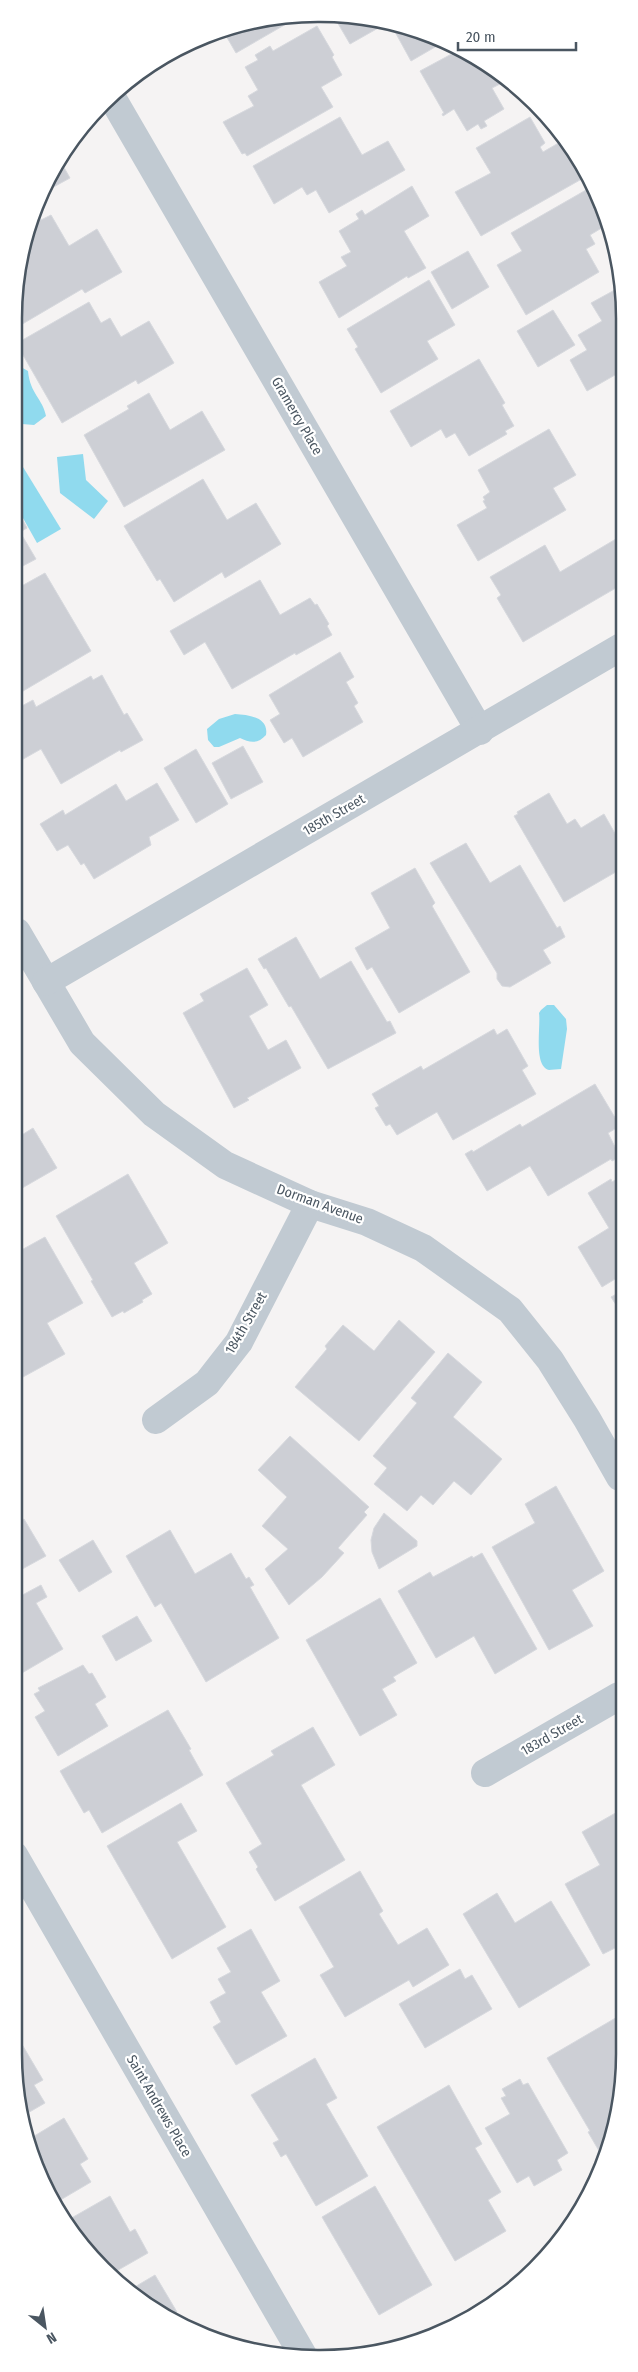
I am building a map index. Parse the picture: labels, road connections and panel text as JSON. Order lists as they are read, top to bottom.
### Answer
{
  "streets": {
    "street": [
      "Gramercy Place",
      "185th Street",
      "Dorman Avenue",
      "184th Street",
      "183rd Street",
      "Saint Andrews Place"
    ]
  },
  "crossings": [
    ["Gramercy Place", "185th Street"],
    ["185th Street", "Dorman Avenue"],
    ["Dorman Avenue", "184th Street"]
  ],
  "scale_bar": "20 m",
  "north": "bottom right"
}
